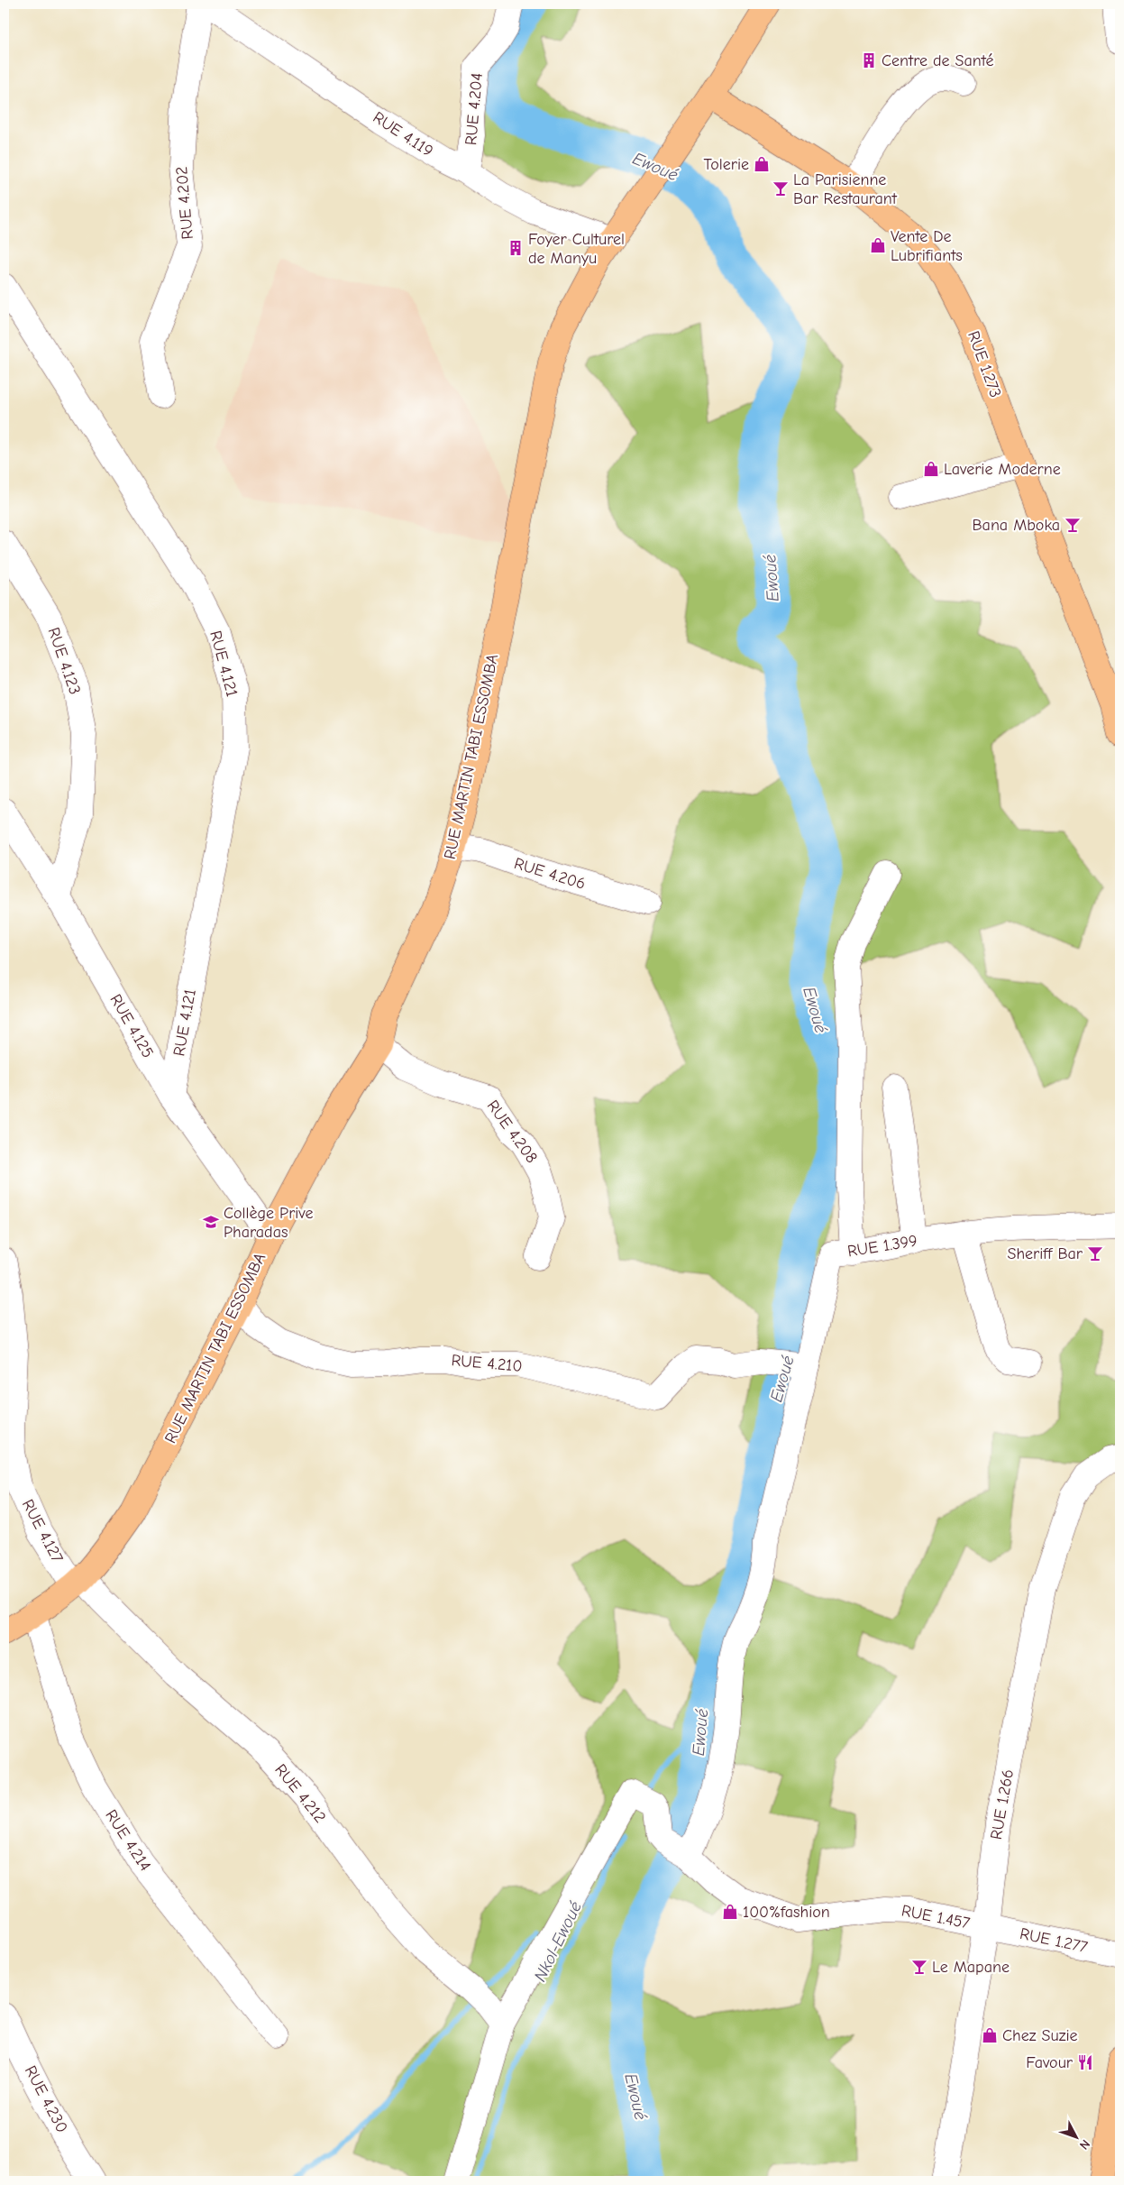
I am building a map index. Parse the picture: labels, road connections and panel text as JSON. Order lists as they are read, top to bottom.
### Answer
{
  "streets": {
    "main road": ["RUE 1.273", "RUE MARTIN TABI ESSOMBA"],
    "street": [
      "RUE 4.204",
      "RUE 4.119",
      "RUE 4.202",
      "RUE 4.123",
      "RUE 4.121",
      "RUE 4.206",
      "RUE 4.125",
      "RUE 4.208",
      "RUE 1.399",
      "RUE 4.210",
      "RUE 4.127",
      "RUE 4.212",
      "RUE 1.266",
      "RUE 4.214",
      "RUE 1.457",
      "RUE 1.277",
      "RUE 4.230"
    ]
  },
  "crossings": [
    ["RUE 4.204", "RUE 4.119"],
    ["RUE 4.119", "RUE MARTIN TABI ESSOMBA"],
    ["RUE 1.273", "RUE MARTIN TABI ESSOMBA"],
    ["RUE 4.123", "RUE 4.125"],
    ["RUE 4.121", "RUE 4.125"],
    ["RUE MARTIN TABI ESSOMBA", "RUE 4.206"],
    ["RUE MARTIN TABI ESSOMBA", "RUE 4.125"],
    ["RUE MARTIN TABI ESSOMBA", "RUE 4.208"],
    ["RUE MARTIN TABI ESSOMBA", "RUE 4.210"],
    ["RUE MARTIN TABI ESSOMBA", "RUE 4.127"],
    ["RUE MARTIN TABI ESSOMBA", "RUE 4.212"],
    ["RUE MARTIN TABI ESSOMBA", "RUE 4.214"],
    ["RUE 1.399", "RUE 4.210"],
    ["RUE 4.127", "RUE 4.212"],
    ["RUE 4.212", "RUE 1.457"],
    ["RUE 1.266", "RUE 1.457"],
    ["RUE 1.266", "RUE 1.277"],
    ["RUE 1.457", "RUE 1.277"]
  ],
  "water": ["Ewoué", "Nkol-Ewoué"],
  "places": {
    "building": ["Centre de Santé", "Foyer Culturel de Manyu"],
    "shop": [
      "Tolerie",
      "Vente De Lubrifiants",
      "Laverie Moderne",
      "100%fashion",
      "Chez Suzie"
    ],
    "bar": [
      "La Parisienne Bar Restaurant",
      "Bana Mboka",
      "Sheriff Bar",
      "Le Mapane"
    ],
    "school or university": ["Collège Prive Pharadas"],
    "restaurant": ["Favour"]
  },
  "north": "bottom right"
}
